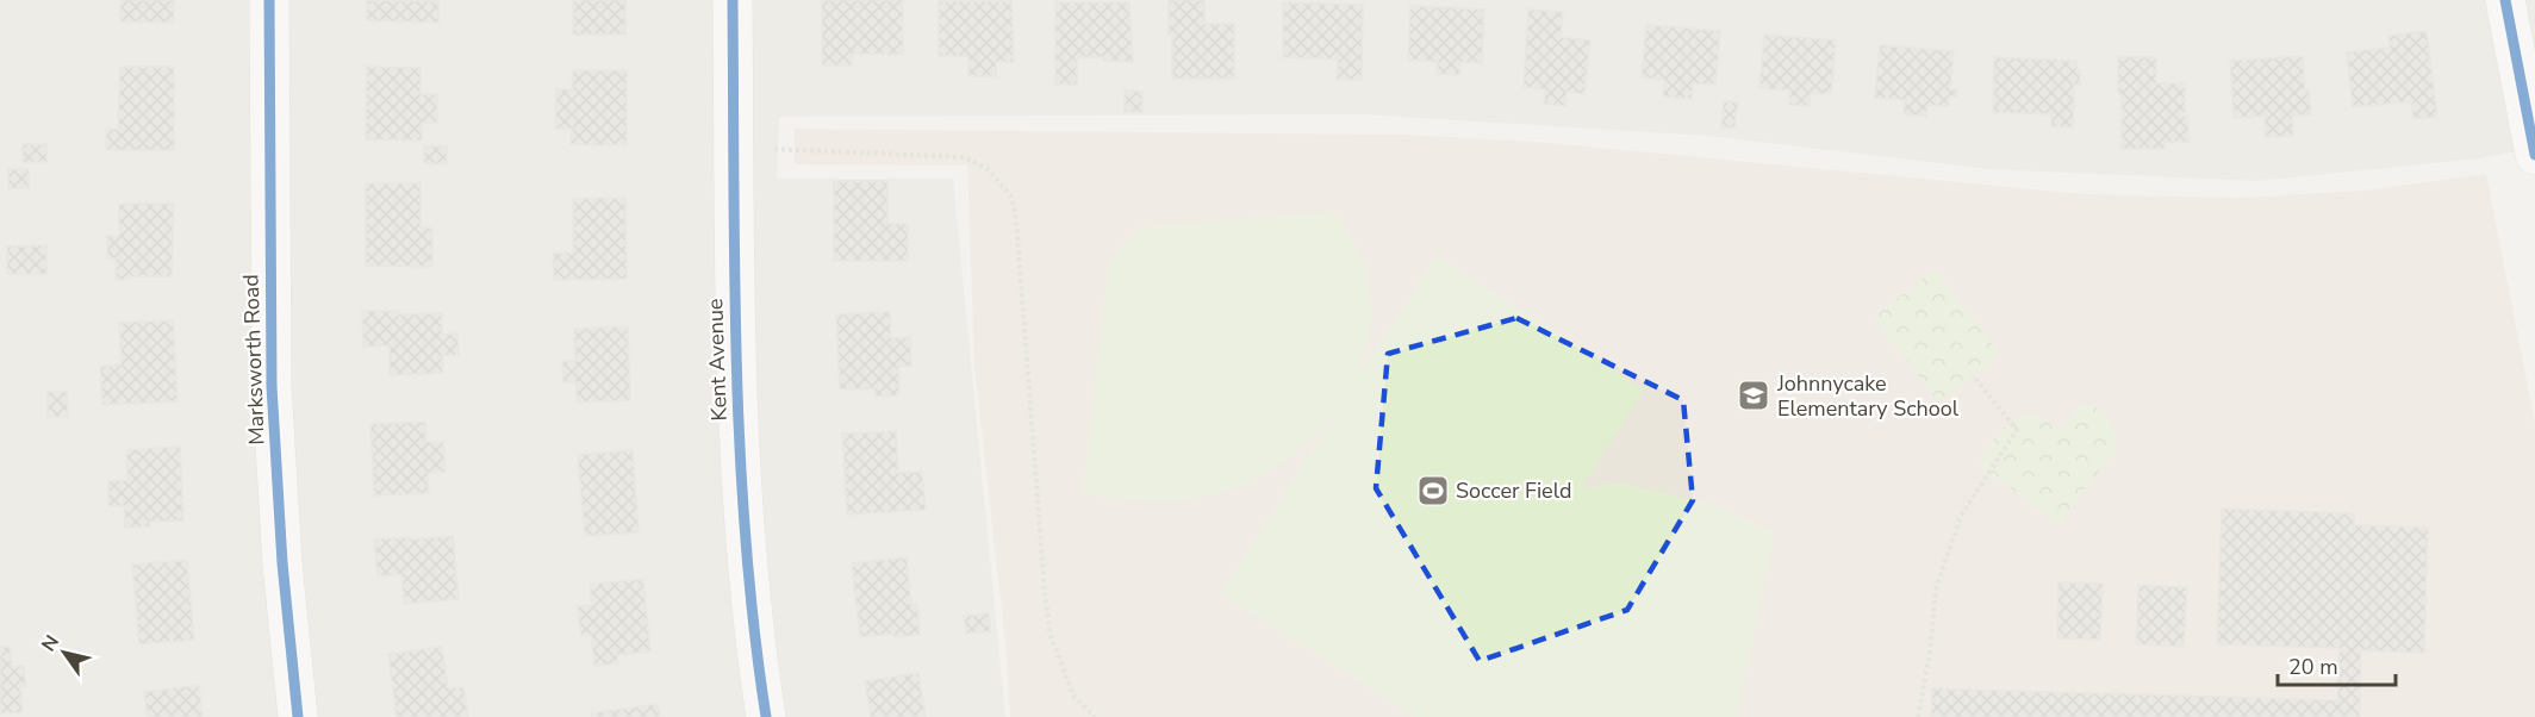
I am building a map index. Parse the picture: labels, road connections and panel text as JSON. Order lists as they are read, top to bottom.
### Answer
{
  "streets": {
    "street": ["Marksworth Road", "Kent Avenue"]
  },
  "places": {
    "school or university": ["Johnnycake Elementary School"],
    "sports": ["Soccer Field"]
  },
  "scale_bar": "20 m",
  "north": "top left"
}
